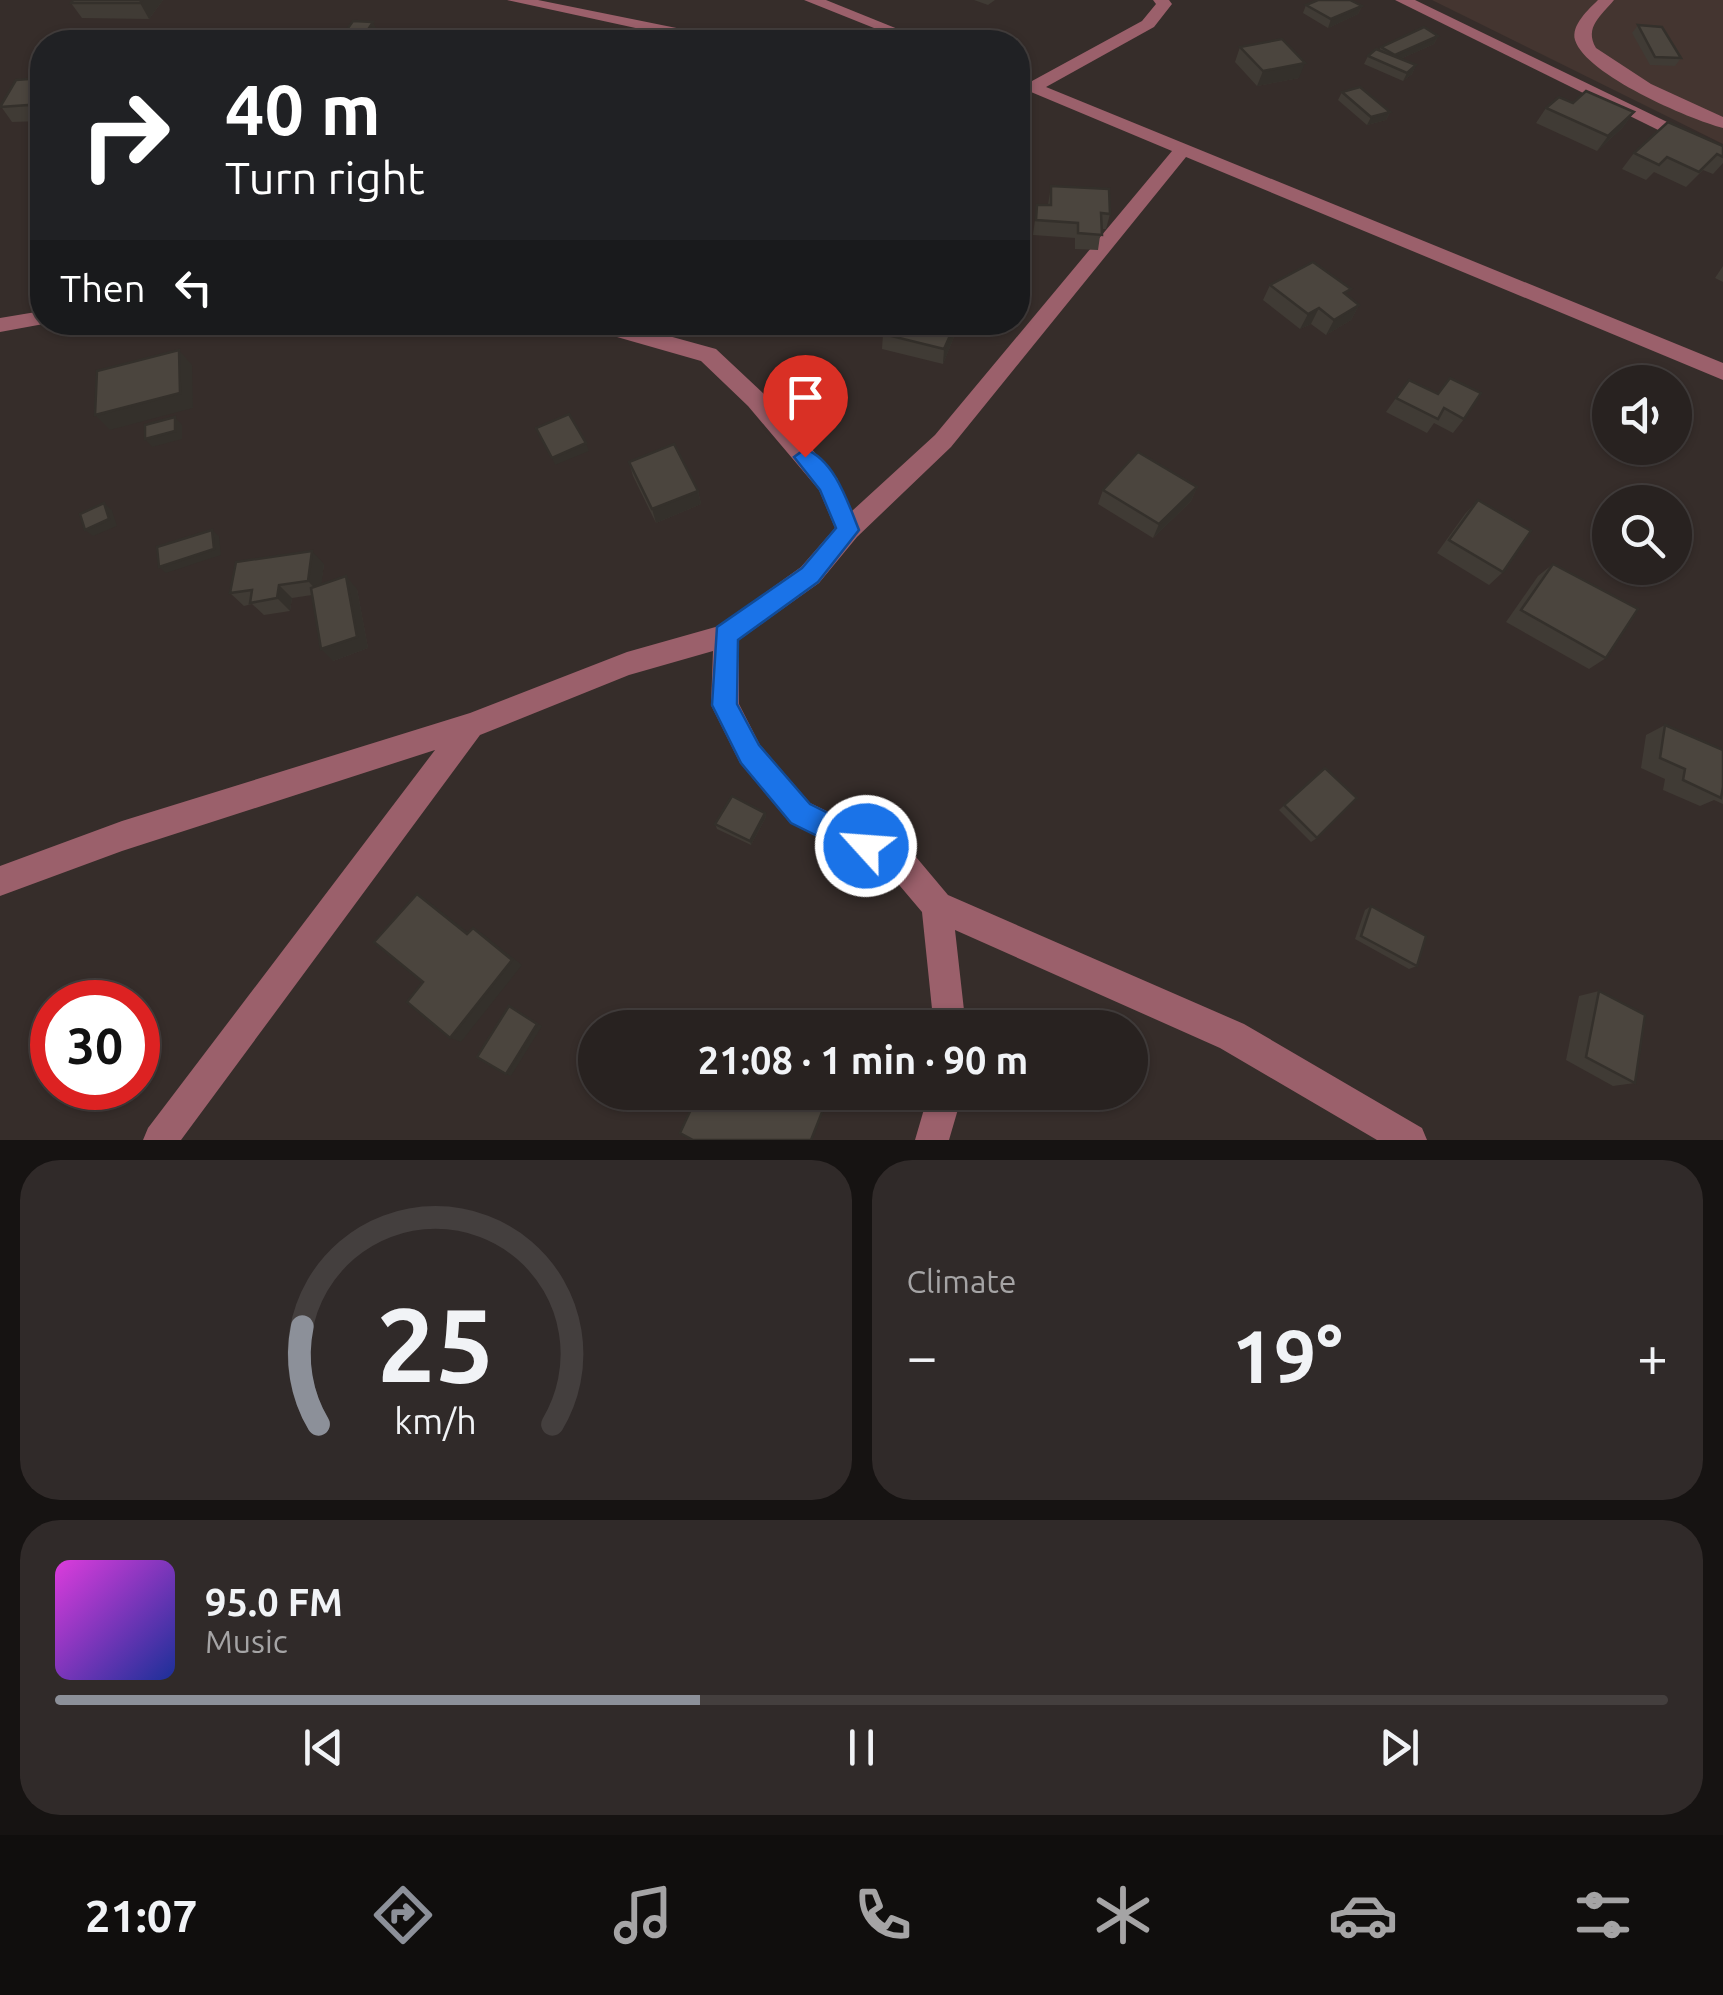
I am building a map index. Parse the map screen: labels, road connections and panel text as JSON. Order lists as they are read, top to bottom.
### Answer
{
  "page": {
    "turn": ["40 m", "Turn right"],
    "then": "Then",
    "limit": "30",
    "trip": "21:08 · 1 min · 90 m",
    "tile": "Climate",
    "heat": ["−", "19°", "+"],
    "song": ["95.0 FM", "Music"],
    "tabs": "21:07",
    "gauge": ["25", "km/h"]
  }
}
